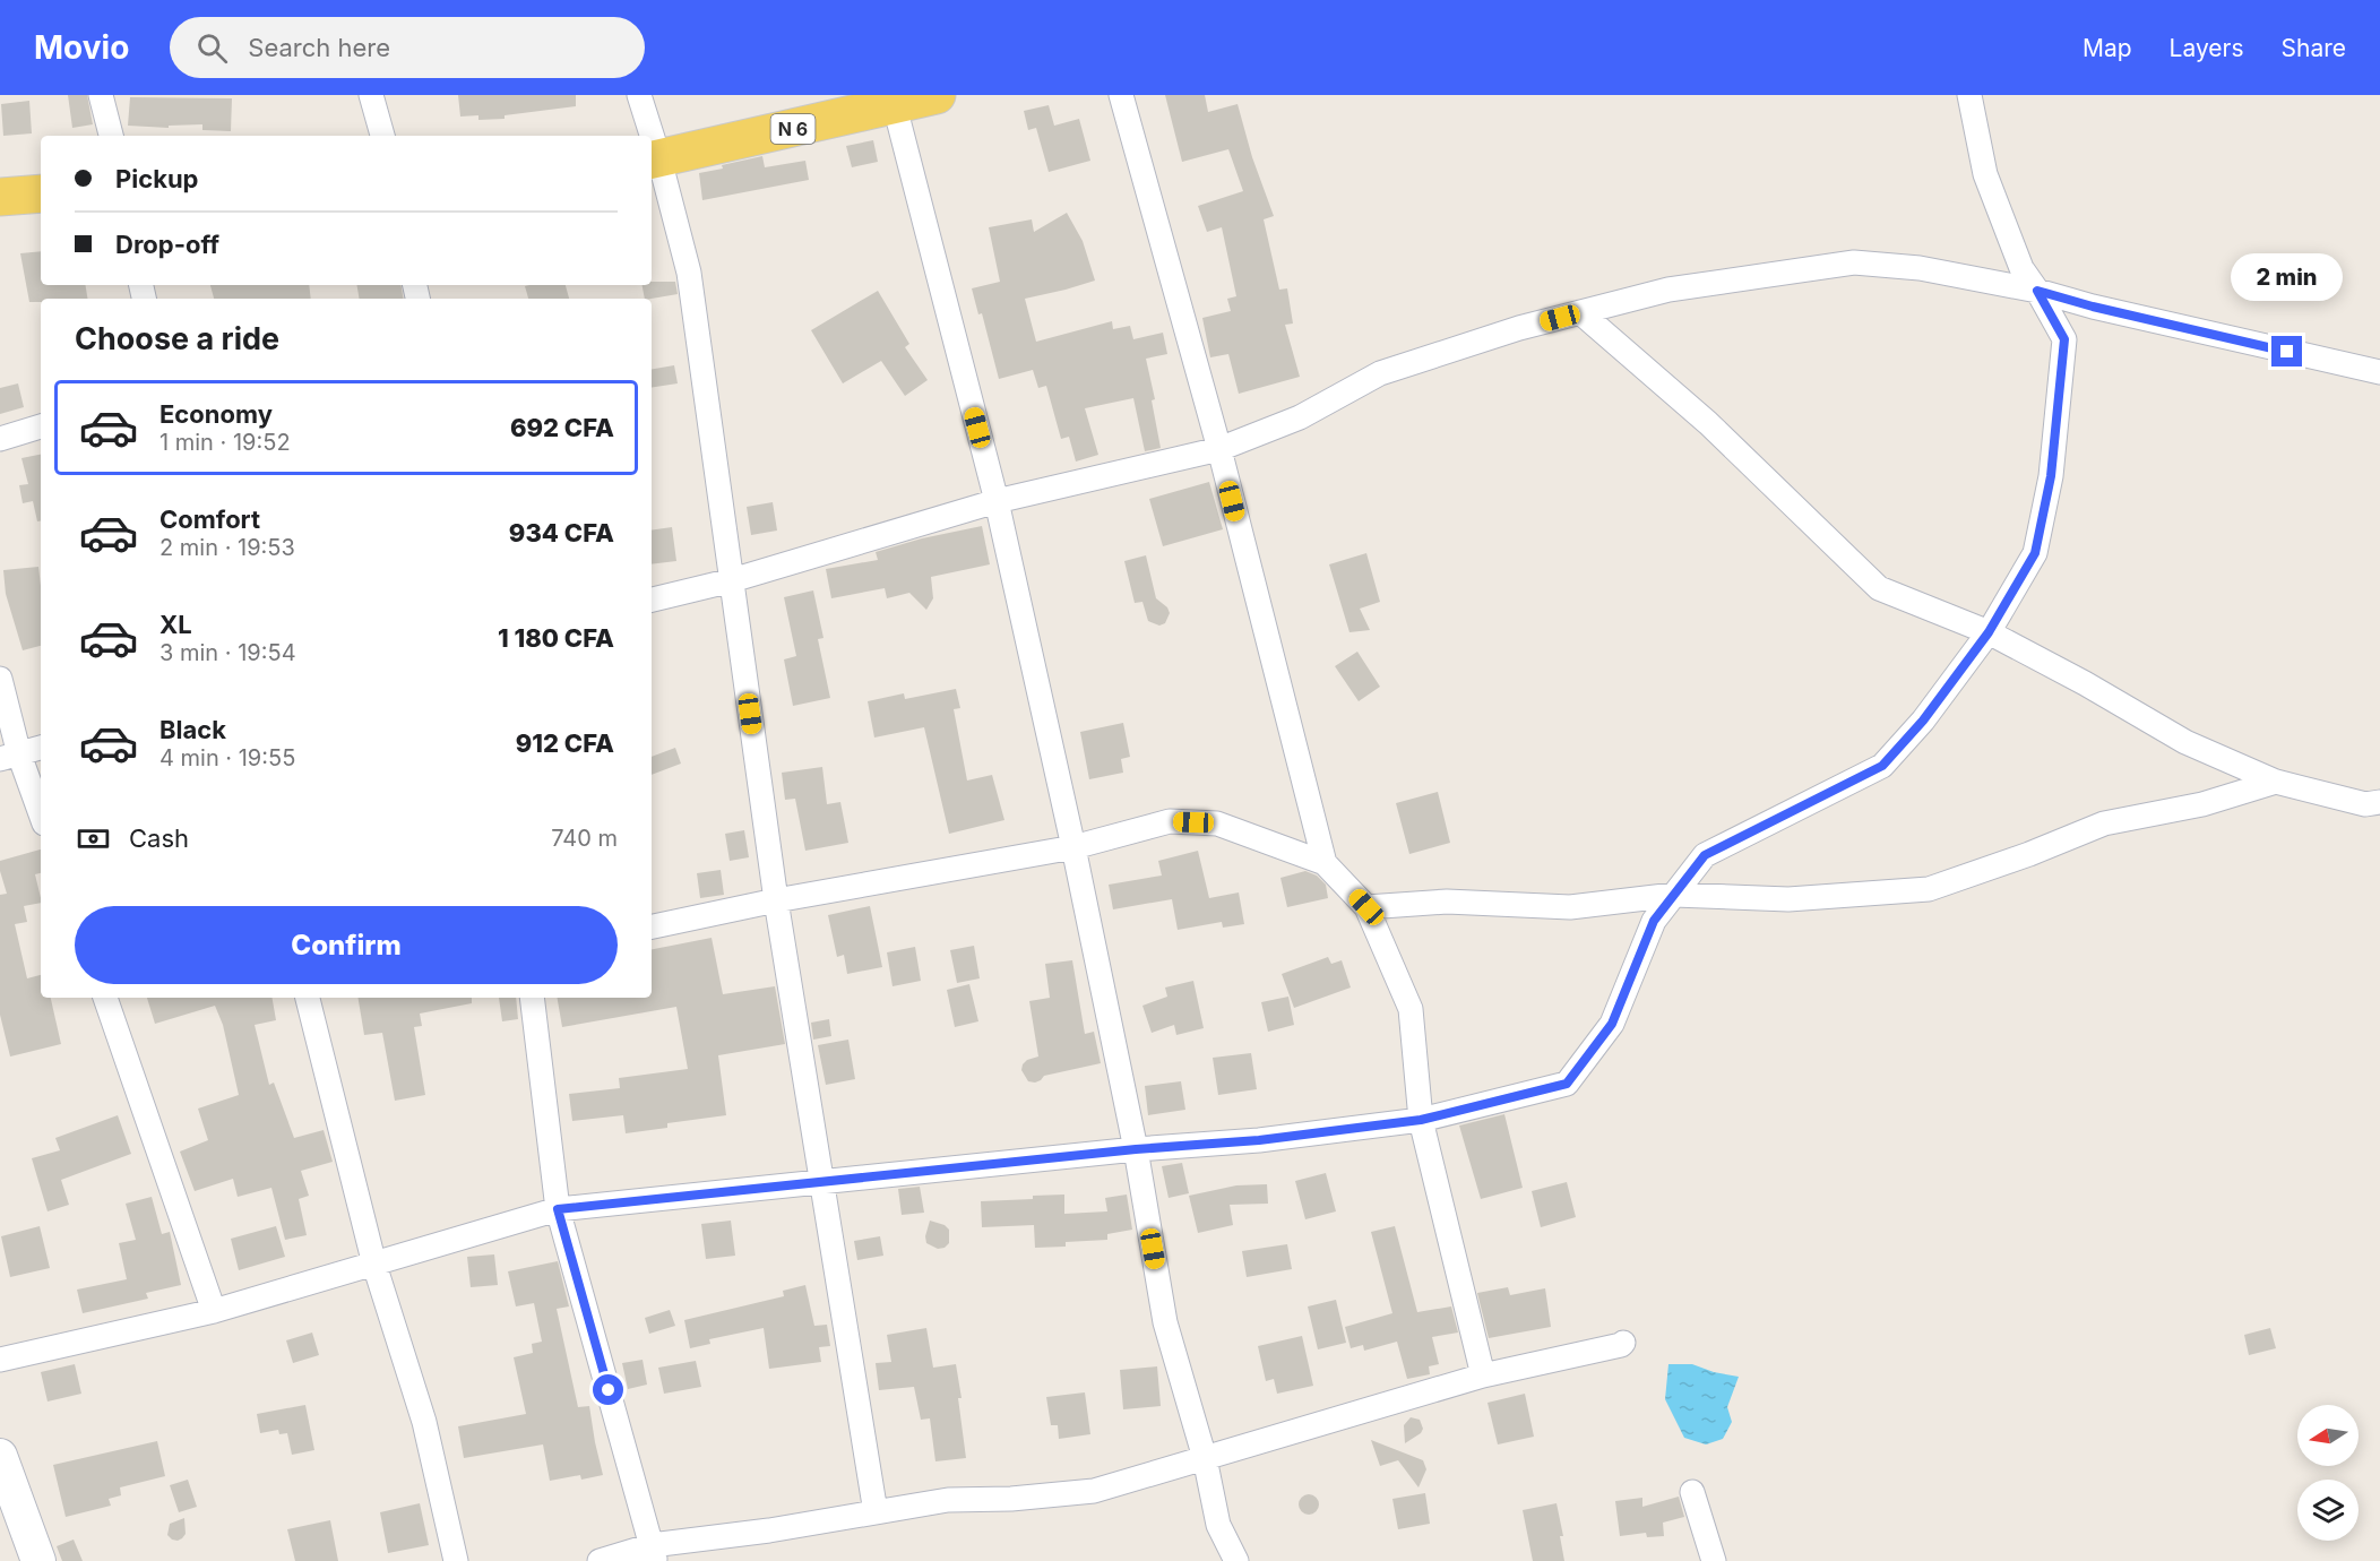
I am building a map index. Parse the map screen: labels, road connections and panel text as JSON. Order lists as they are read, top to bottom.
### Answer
{
  "streets": {
    "main road": ["N 6"]
  },
  "north": "left",
  "page": {
    "header": "Movio",
    "search": "Search here",
    "nav": ["Map", "Layers", "Share"],
    "banner": ["Pickup", "Drop-off"],
    "bubble": "2 min",
    "heading": "Choose a ride",
    "list": [
      {
        "name": "Economy",
        "note": "1 min · 19:52",
        "value": "692 CFA"
      },
      {
        "name": "Comfort",
        "note": "2 min · 19:53",
        "value": "934 CFA"
      },
      {
        "name": "XL",
        "note": "3 min · 19:54",
        "value": "1 180 CFA"
      },
      {
        "name": "Black",
        "note": "4 min · 19:55",
        "value": "912 CFA"
      }
    ],
    "pay": ["Cash", "740 m"],
    "buttons": "Confirm"
  }
}
